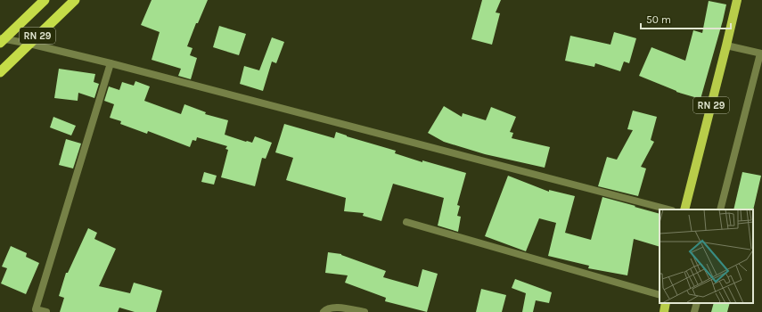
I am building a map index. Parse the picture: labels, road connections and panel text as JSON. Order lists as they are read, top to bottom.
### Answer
{
  "streets": {
    "highway": ["RN 29"]
  },
  "scale_bar": "50 m"
}
